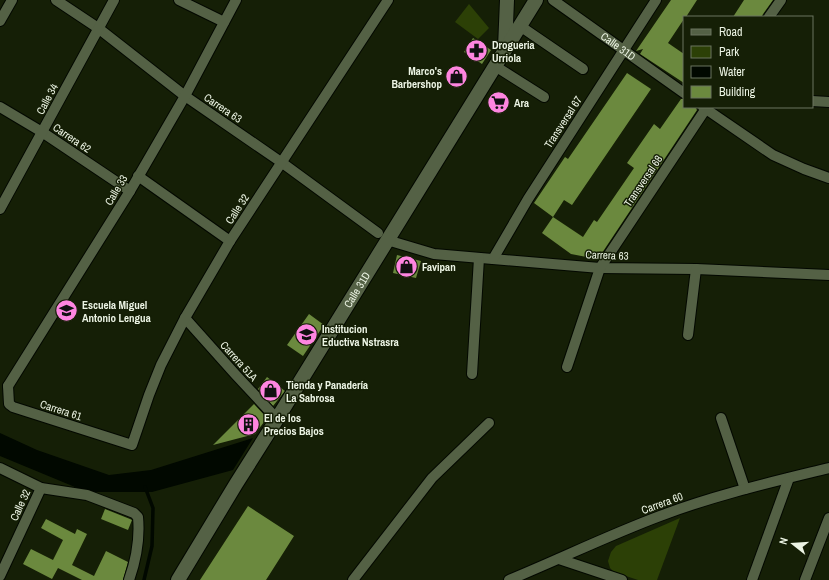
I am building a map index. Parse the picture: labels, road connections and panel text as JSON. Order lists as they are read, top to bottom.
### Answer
{
  "streets": {
    "street": [
      "Calle 31D",
      "Calle 34",
      "Carrera 63",
      "Transversal 67",
      "Carrera 62",
      "Transversal 68",
      "Calle 33",
      "Calle 32",
      "Carrera 51A",
      "Carrera 61",
      "Carrera 60"
    ]
  },
  "crossings": [
    ["Calle 31D", "Carrera 63"],
    ["Calle 31D", "Transversal 67"],
    ["Calle 31D", "Carrera 51A"],
    ["Calle 34", "Carrera 63"],
    ["Calle 34", "Carrera 62"],
    ["Carrera 63", "Transversal 67"],
    ["Carrera 63", "Transversal 68"],
    ["Carrera 63", "Calle 33"],
    ["Carrera 63", "Calle 32"],
    ["Carrera 62", "Calle 33"],
    ["Calle 33", "Carrera 61"],
    ["Calle 32", "Carrera 51A"],
    ["Calle 32", "Carrera 61"]
  ],
  "places": {
    "pharmacy": ["Drogueria Urriola"],
    "shop": ["Marco's Barbershop", "Favipan", "Tienda y Panadería La Sabrosa"],
    "supermarket": ["Ara"],
    "school or university": ["Escuela Miguel Antonio Lengua", "Institucion Eductiva Nstrasra"],
    "building": ["El de los Precios Bajos"]
  },
  "legend": [
    "Road",
    "Park",
    "Water",
    "Building"
  ],
  "north": "left"
}
